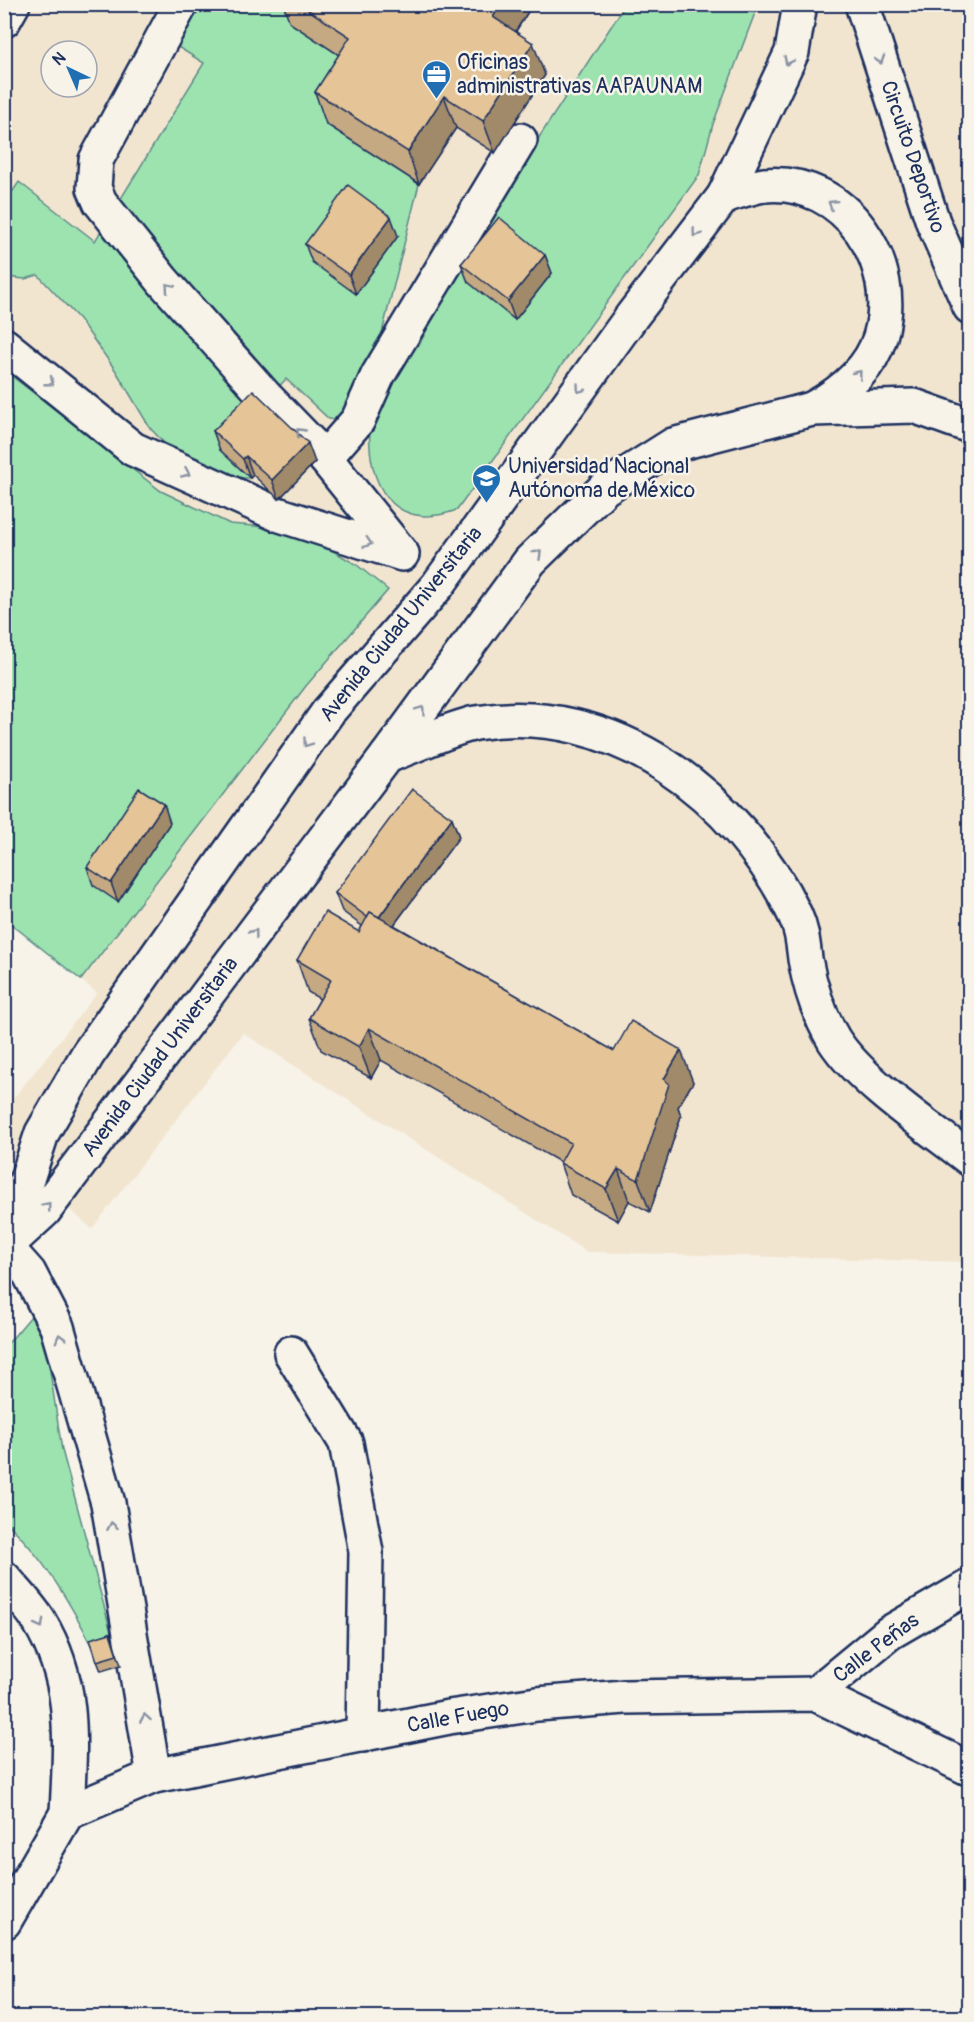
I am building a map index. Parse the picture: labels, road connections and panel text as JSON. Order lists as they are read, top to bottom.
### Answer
{
  "streets": {
    "street": [
      "Circuito Deportivo",
      "Avenida Ciudad Universitaria",
      "Calle Peñas",
      "Calle Fuego"
    ]
  },
  "crossings": [
    ["Calle Peñas", "Calle Fuego"]
  ],
  "one_way": ["Circuito Deportivo"],
  "places": {
    "office": ["Oficinas administrativas AAPAUNAM"],
    "school or university": ["Universidad Nacional Autónoma de México"]
  },
  "north": "top left"
}
